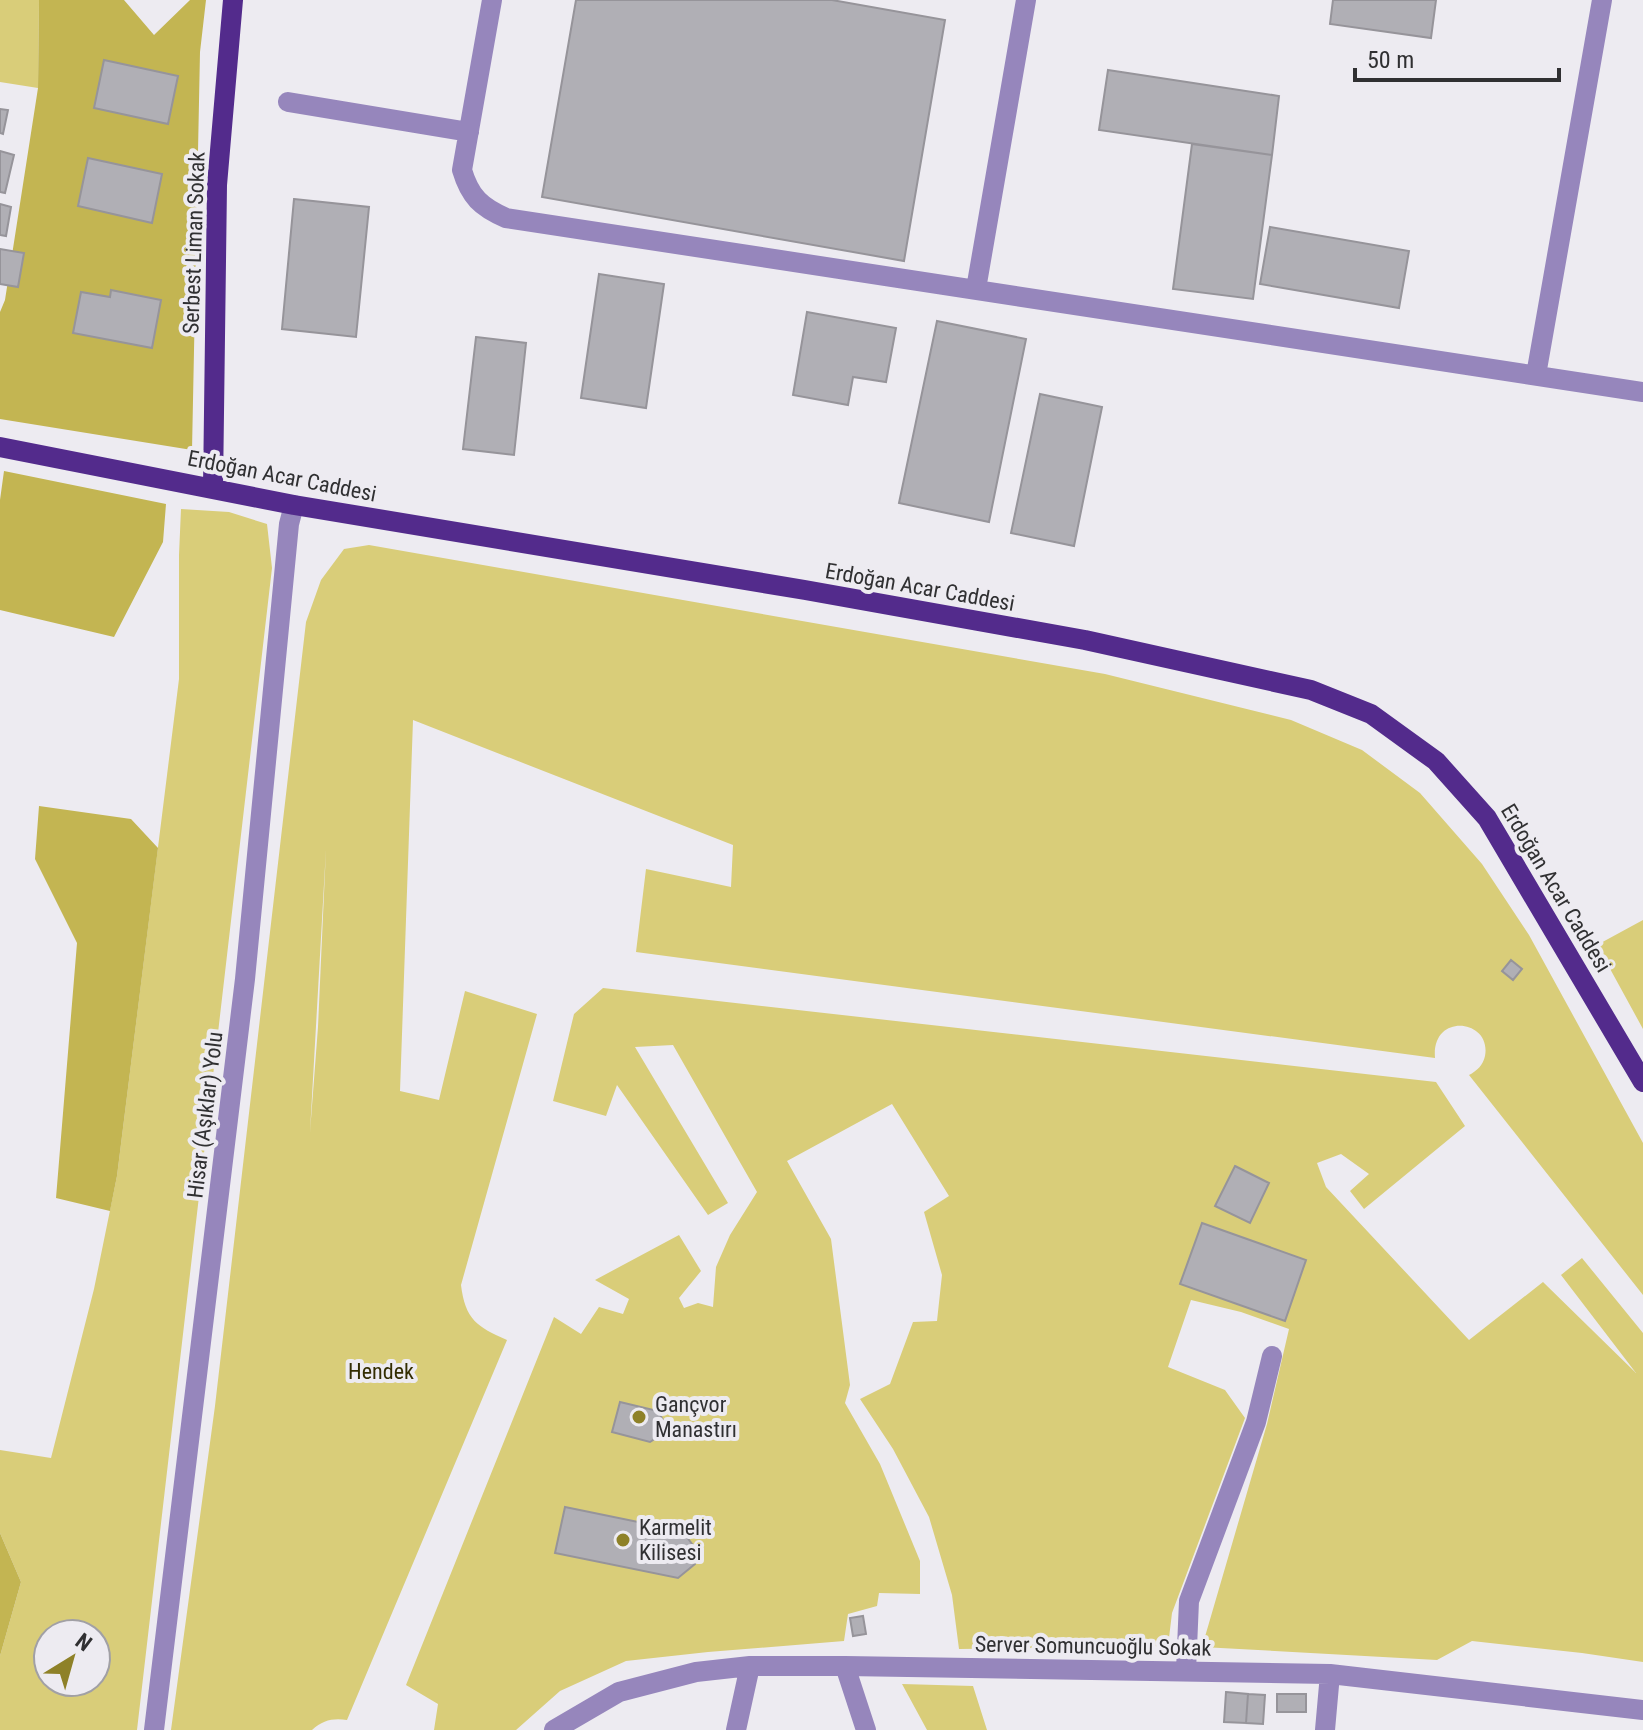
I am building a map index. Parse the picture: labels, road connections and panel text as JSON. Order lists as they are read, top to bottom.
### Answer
{
  "streets": {
    "main road": ["Serbest Liman Sokak", "Erdoğan Acar Caddesi"],
    "street": ["Hisar (Aşıklar) Yolu", "Server Somuncuoğlu Sokak"]
  },
  "crossings": [
    ["Serbest Liman Sokak", "Erdoğan Acar Caddesi"],
    ["Erdoğan Acar Caddesi", "Hisar (Aşıklar) Yolu"]
  ],
  "parks": ["Hendek"],
  "places": ["Gançvor Manastırı", "Karmelit Kilisesi"],
  "scale_bar": "50 m",
  "north": "top right"
}
